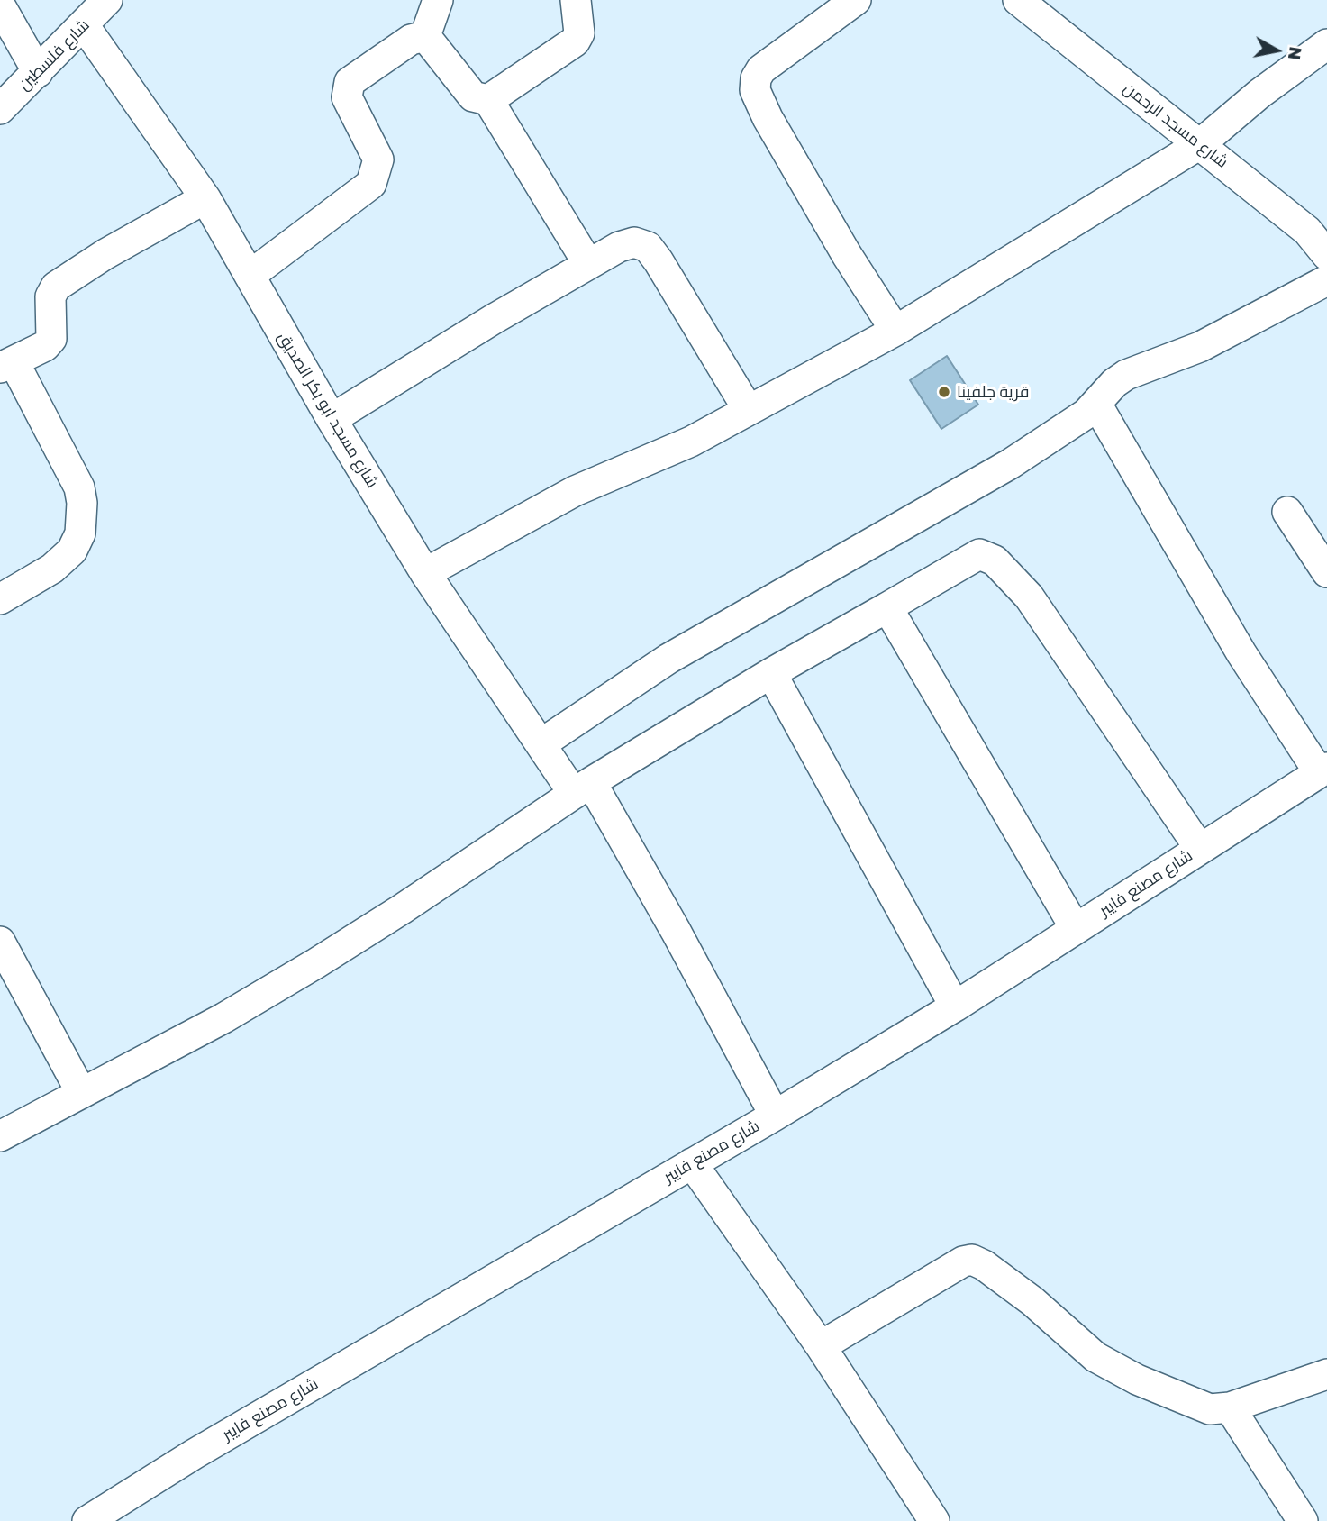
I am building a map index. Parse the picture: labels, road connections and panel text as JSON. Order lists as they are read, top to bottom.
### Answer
{
  "streets": {
    "street": [
      "شارع فلسطين",
      "شارع مسجد الرحمن",
      "شارع مسجد ابو بكر الصديق",
      "شارع مصنع فايبر"
    ]
  },
  "crossings": [
    ["شارع فلسطين", "شارع مسجد ابو بكر الصديق"],
    ["شارع مسجد ابو بكر الصديق", "شارع مصنع فايبر"]
  ],
  "places": ["قرية جلفينا"],
  "north": "right"
}
